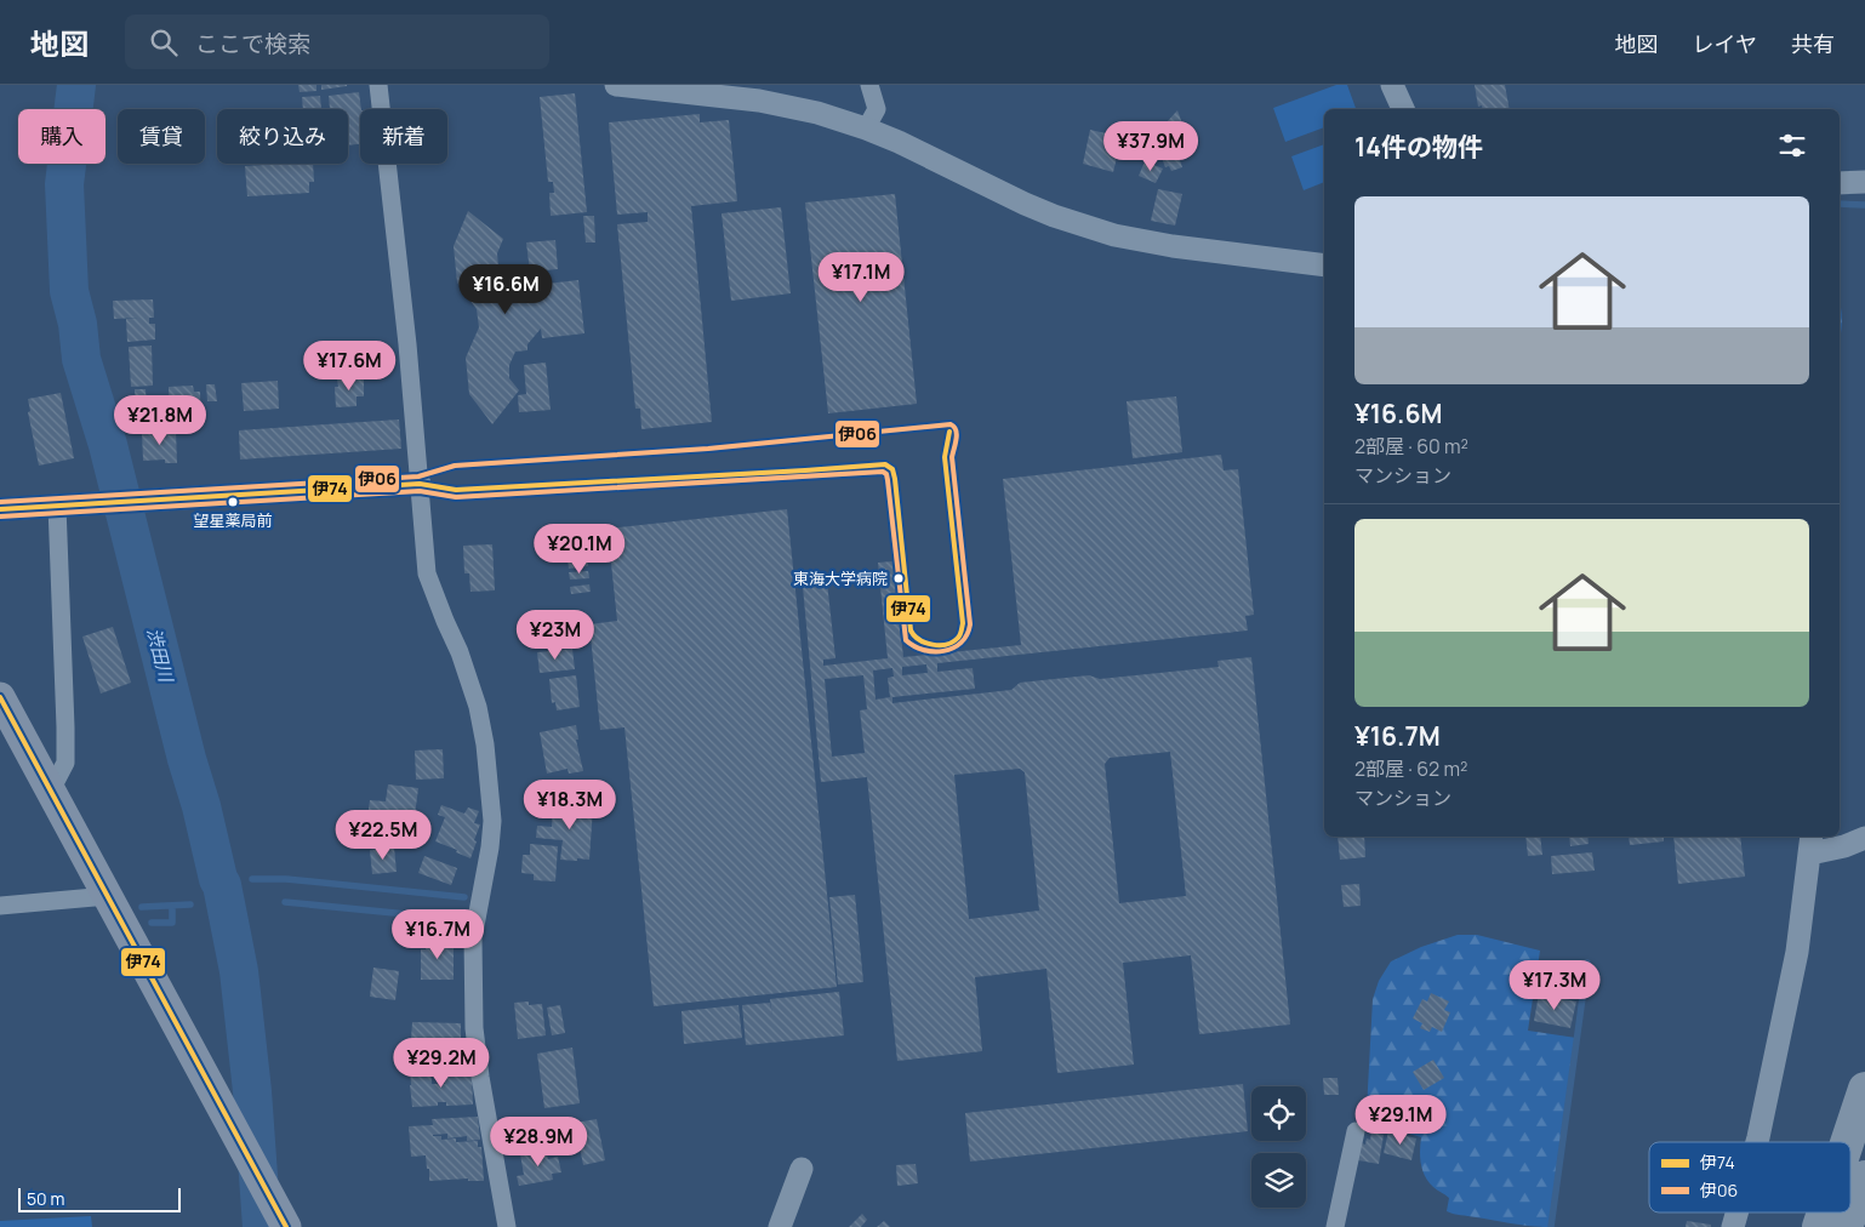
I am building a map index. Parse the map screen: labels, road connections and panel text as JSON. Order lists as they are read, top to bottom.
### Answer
{
  "water": ["渋田川"],
  "places": ["望星薬局前", "東海大学病院"],
  "lines": ["transit line 伊06", "transit line 伊74"],
  "legend": ["伊74", "伊06"],
  "scale_bar": "50 m",
  "page": {
    "header": "地図",
    "search": "ここで検索",
    "nav": ["地図", "レイヤ", "共有"],
    "chip": [
      "購入",
      "賃貸",
      "絞り込み",
      "新着"
    ],
    "heading": "14件の物件",
    "price": [
      "¥37.9M",
      "¥17.1M",
      "¥16.6M",
      "¥17.6M",
      "¥21.8M",
      "¥20.1M",
      "¥23M",
      "¥18.3M",
      "¥22.5M",
      "¥16.7M",
      "¥17.3M",
      "¥29.2M",
      "¥29.1M",
      "¥28.9M"
    ],
    "list": [
      {
        "name": "¥16.6M",
        "note": "2部屋 · 60 m² · マンション"
      },
      {
        "name": "¥16.7M",
        "note": "2部屋 · 62 m² · マンション"
      }
    ],
    "scale": "50 m"
  }
}
